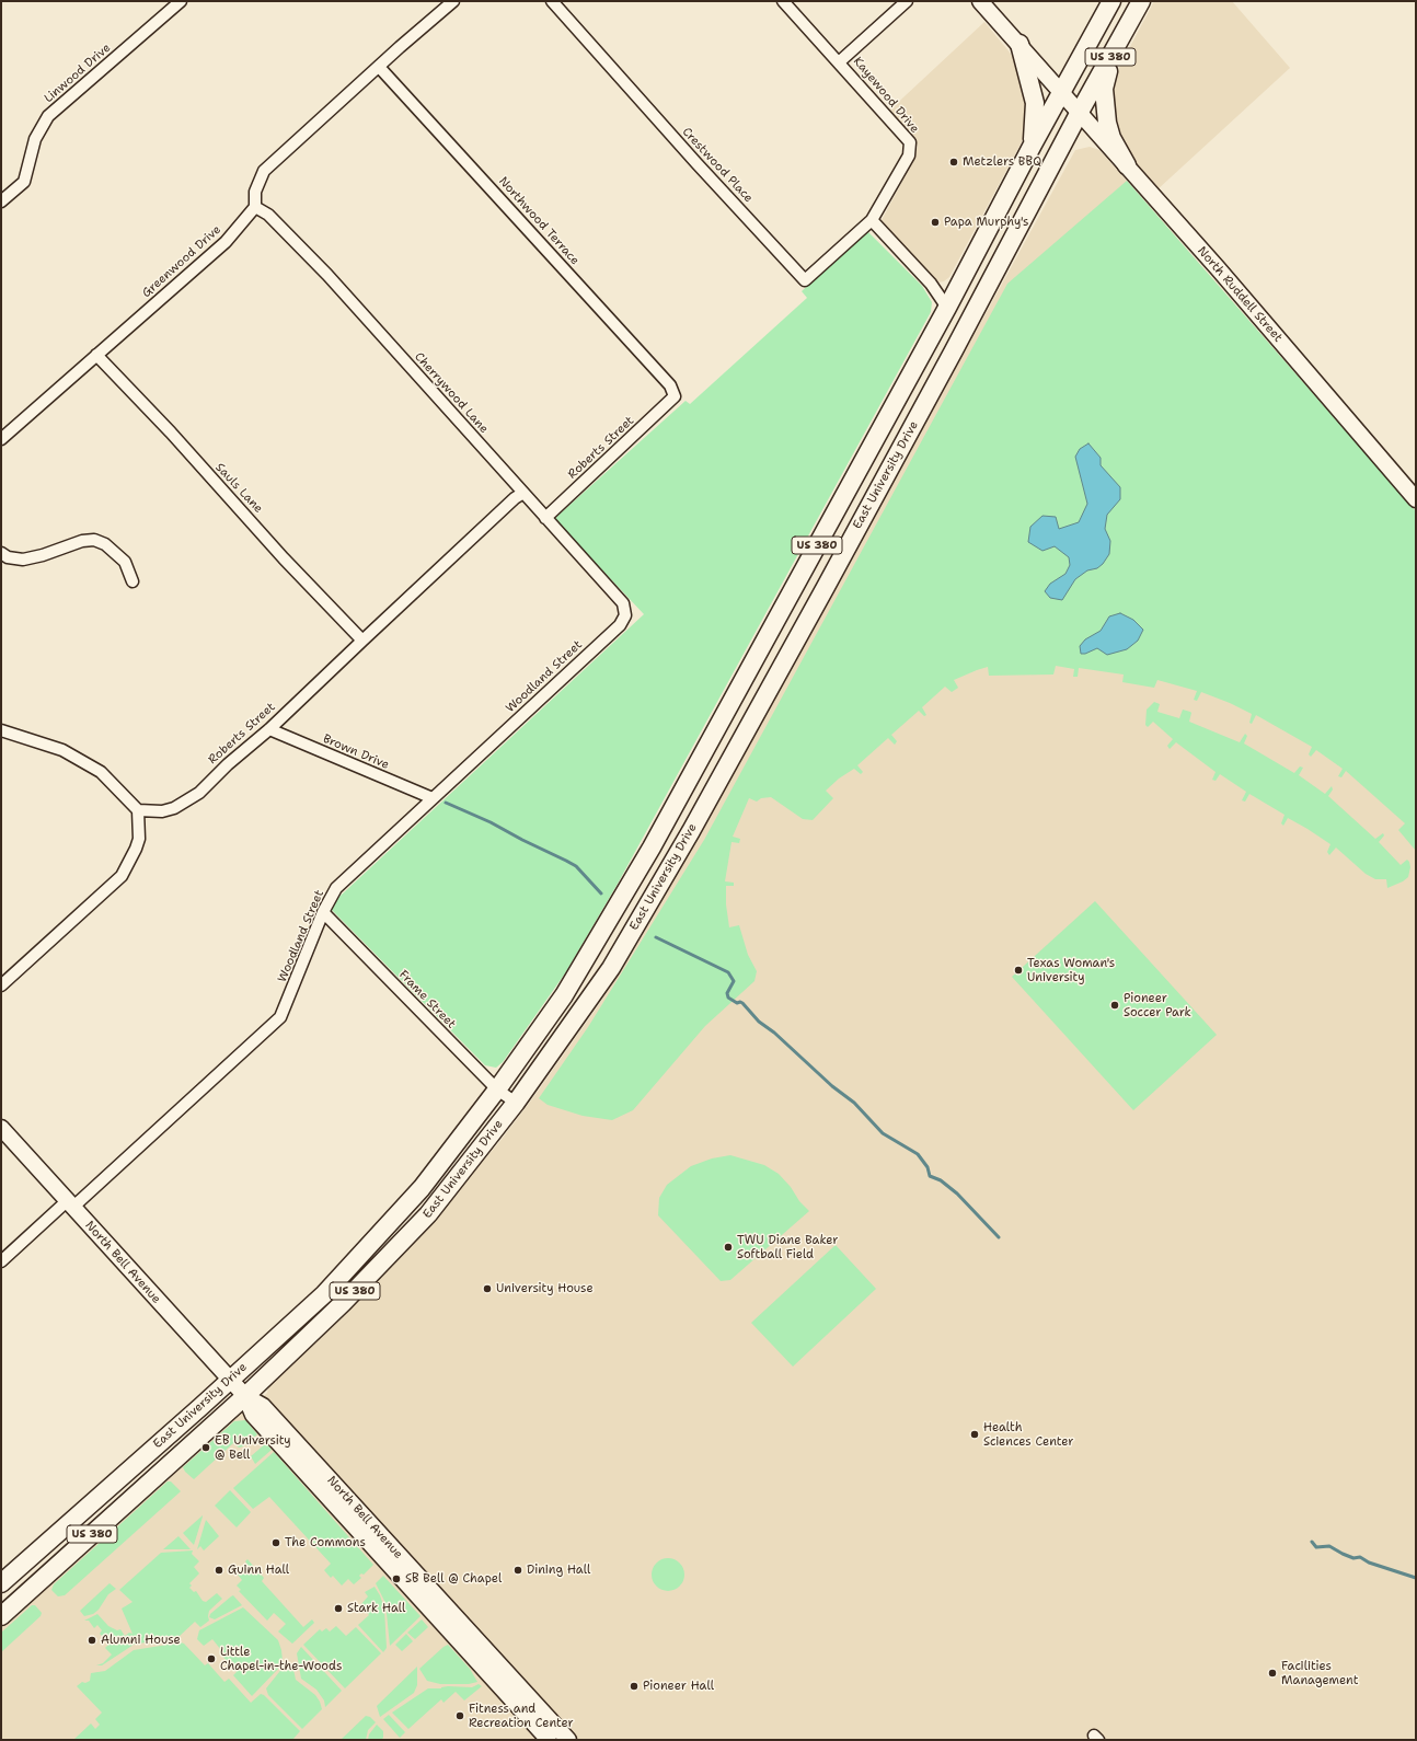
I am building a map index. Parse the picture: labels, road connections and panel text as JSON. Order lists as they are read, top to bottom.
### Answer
{
  "streets": {
    "main road": [
      "US 380",
      "North Ruddell Street",
      "East University Drive",
      "North Bell Avenue"
    ],
    "street": [
      "Linwood Drive",
      "Kayewood Drive",
      "Crestwood Place",
      "Northwood Terrace",
      "Greenwood Drive",
      "Cherrywood Lane",
      "Roberts Street",
      "Sauls Lane",
      "Woodland Street",
      "Brown Drive",
      "Frame Street"
    ]
  },
  "crossings": [
    ["Kayewood Drive", "Crestwood Place"],
    ["Northwood Terrace", "Roberts Street"],
    ["Greenwood Drive", "Cherrywood Lane"],
    ["Greenwood Drive", "Sauls Lane"],
    ["North Ruddell Street", "East University Drive"],
    ["Cherrywood Lane", "Roberts Street"],
    ["Cherrywood Lane", "Woodland Street"],
    ["Roberts Street", "Sauls Lane"],
    ["Roberts Street", "Brown Drive"],
    ["East University Drive", "Frame Street"],
    ["East University Drive", "North Bell Avenue"],
    ["Woodland Street", "Brown Drive"],
    ["Woodland Street", "Frame Street"],
    ["Woodland Street", "North Bell Avenue"]
  ],
  "places": [
    "Metzlers BBQ",
    "Papa Murphy's",
    "Texas Woman's University",
    "Pioneer Soccer Park",
    "TWU Diane Baker Softball Field",
    "University House",
    "Health Sciences Center",
    "EB University @ Bell",
    "The Commons",
    "Guinn Hall",
    "Dining Hall",
    "SB Bell @ Chapel",
    "Stark Hall",
    "Alumni House",
    "Little Chapel-in-the-Woods",
    "Facilities Management",
    "Pioneer Hall",
    "Fitness and Recreation Center"
  ]
}
